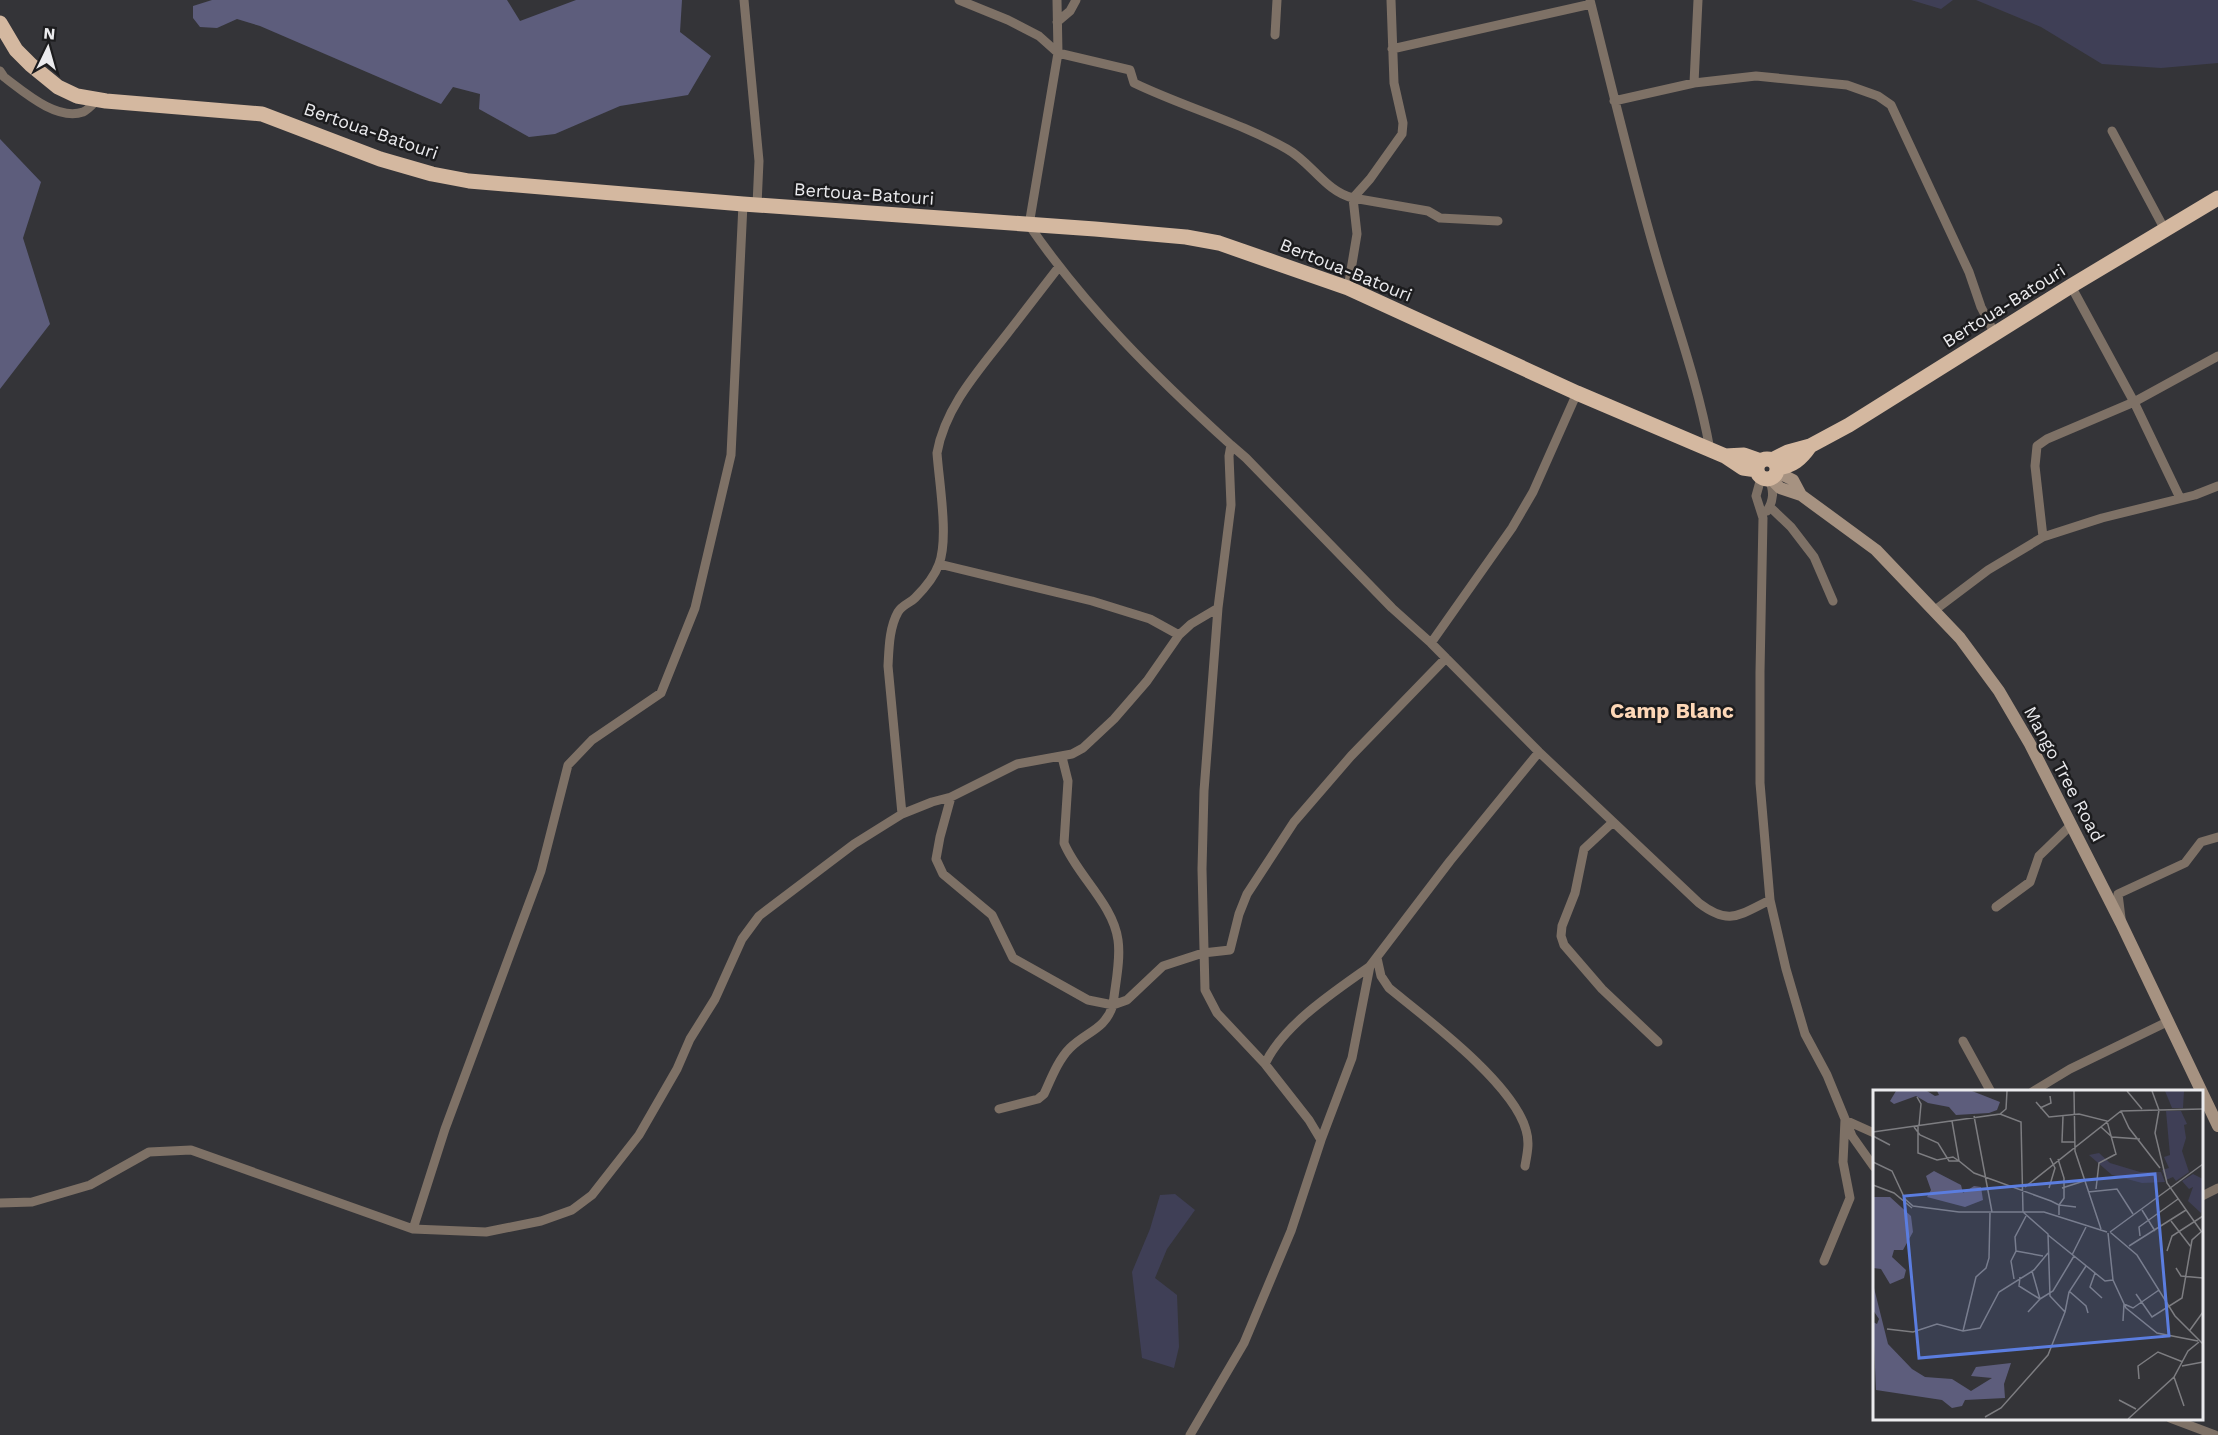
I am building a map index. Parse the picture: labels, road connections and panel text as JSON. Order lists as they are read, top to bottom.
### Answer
{
  "streets": {
    "highway": ["Bertoua-Batouri"],
    "main road": ["Mango Tree Road"]
  },
  "crossings": [
    ["Bertoua-Batouri", "Mango Tree Road"]
  ],
  "districts": ["Camp Blanc"],
  "north": "top"
}
